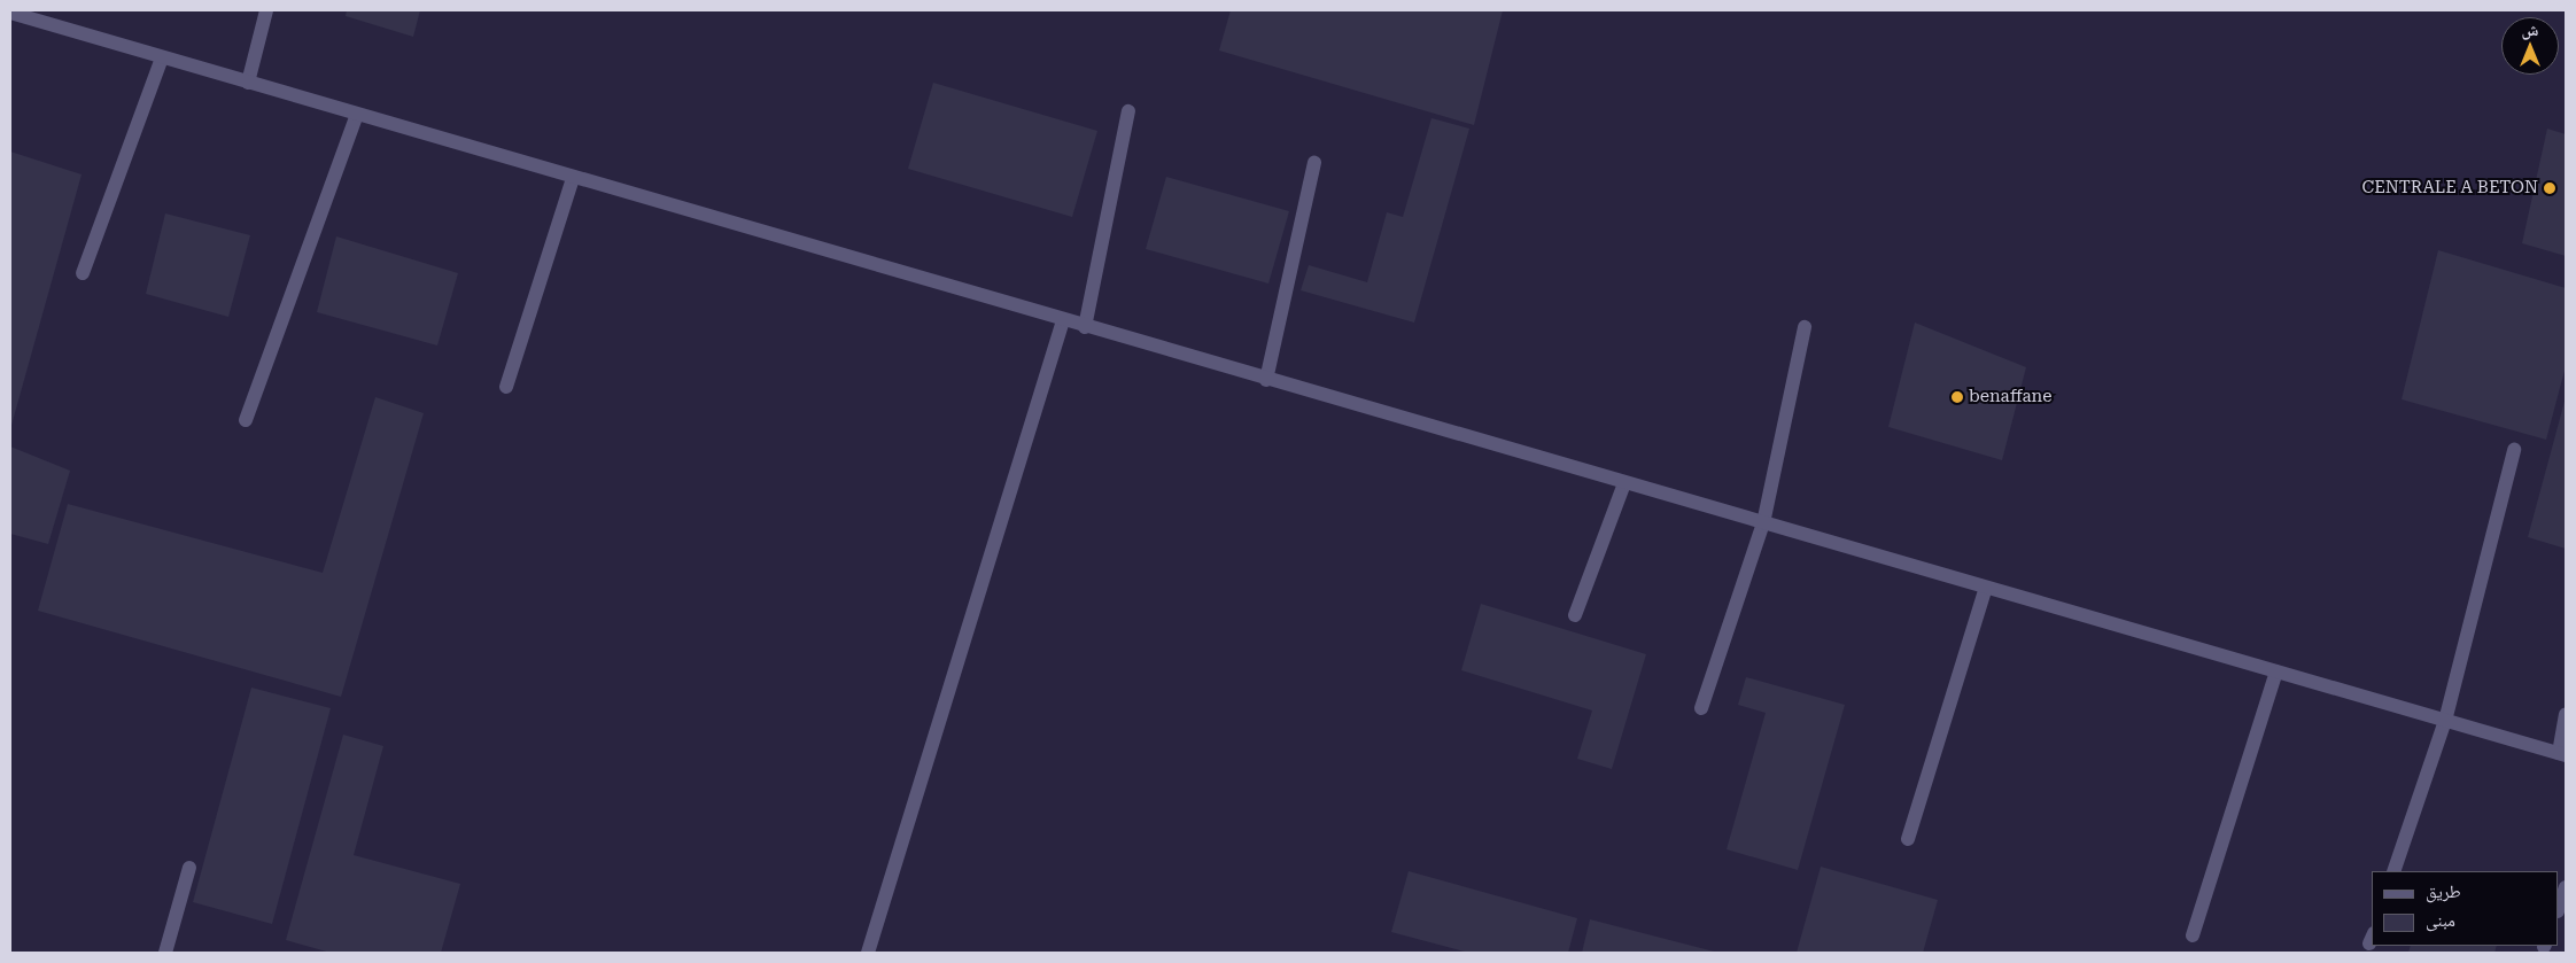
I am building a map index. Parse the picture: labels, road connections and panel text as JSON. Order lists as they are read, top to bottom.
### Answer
{
  "places": ["CENTRALE A BETON", "benaffane"],
  "legend": ["طريق", "مبنى"],
  "north": "top"
}
